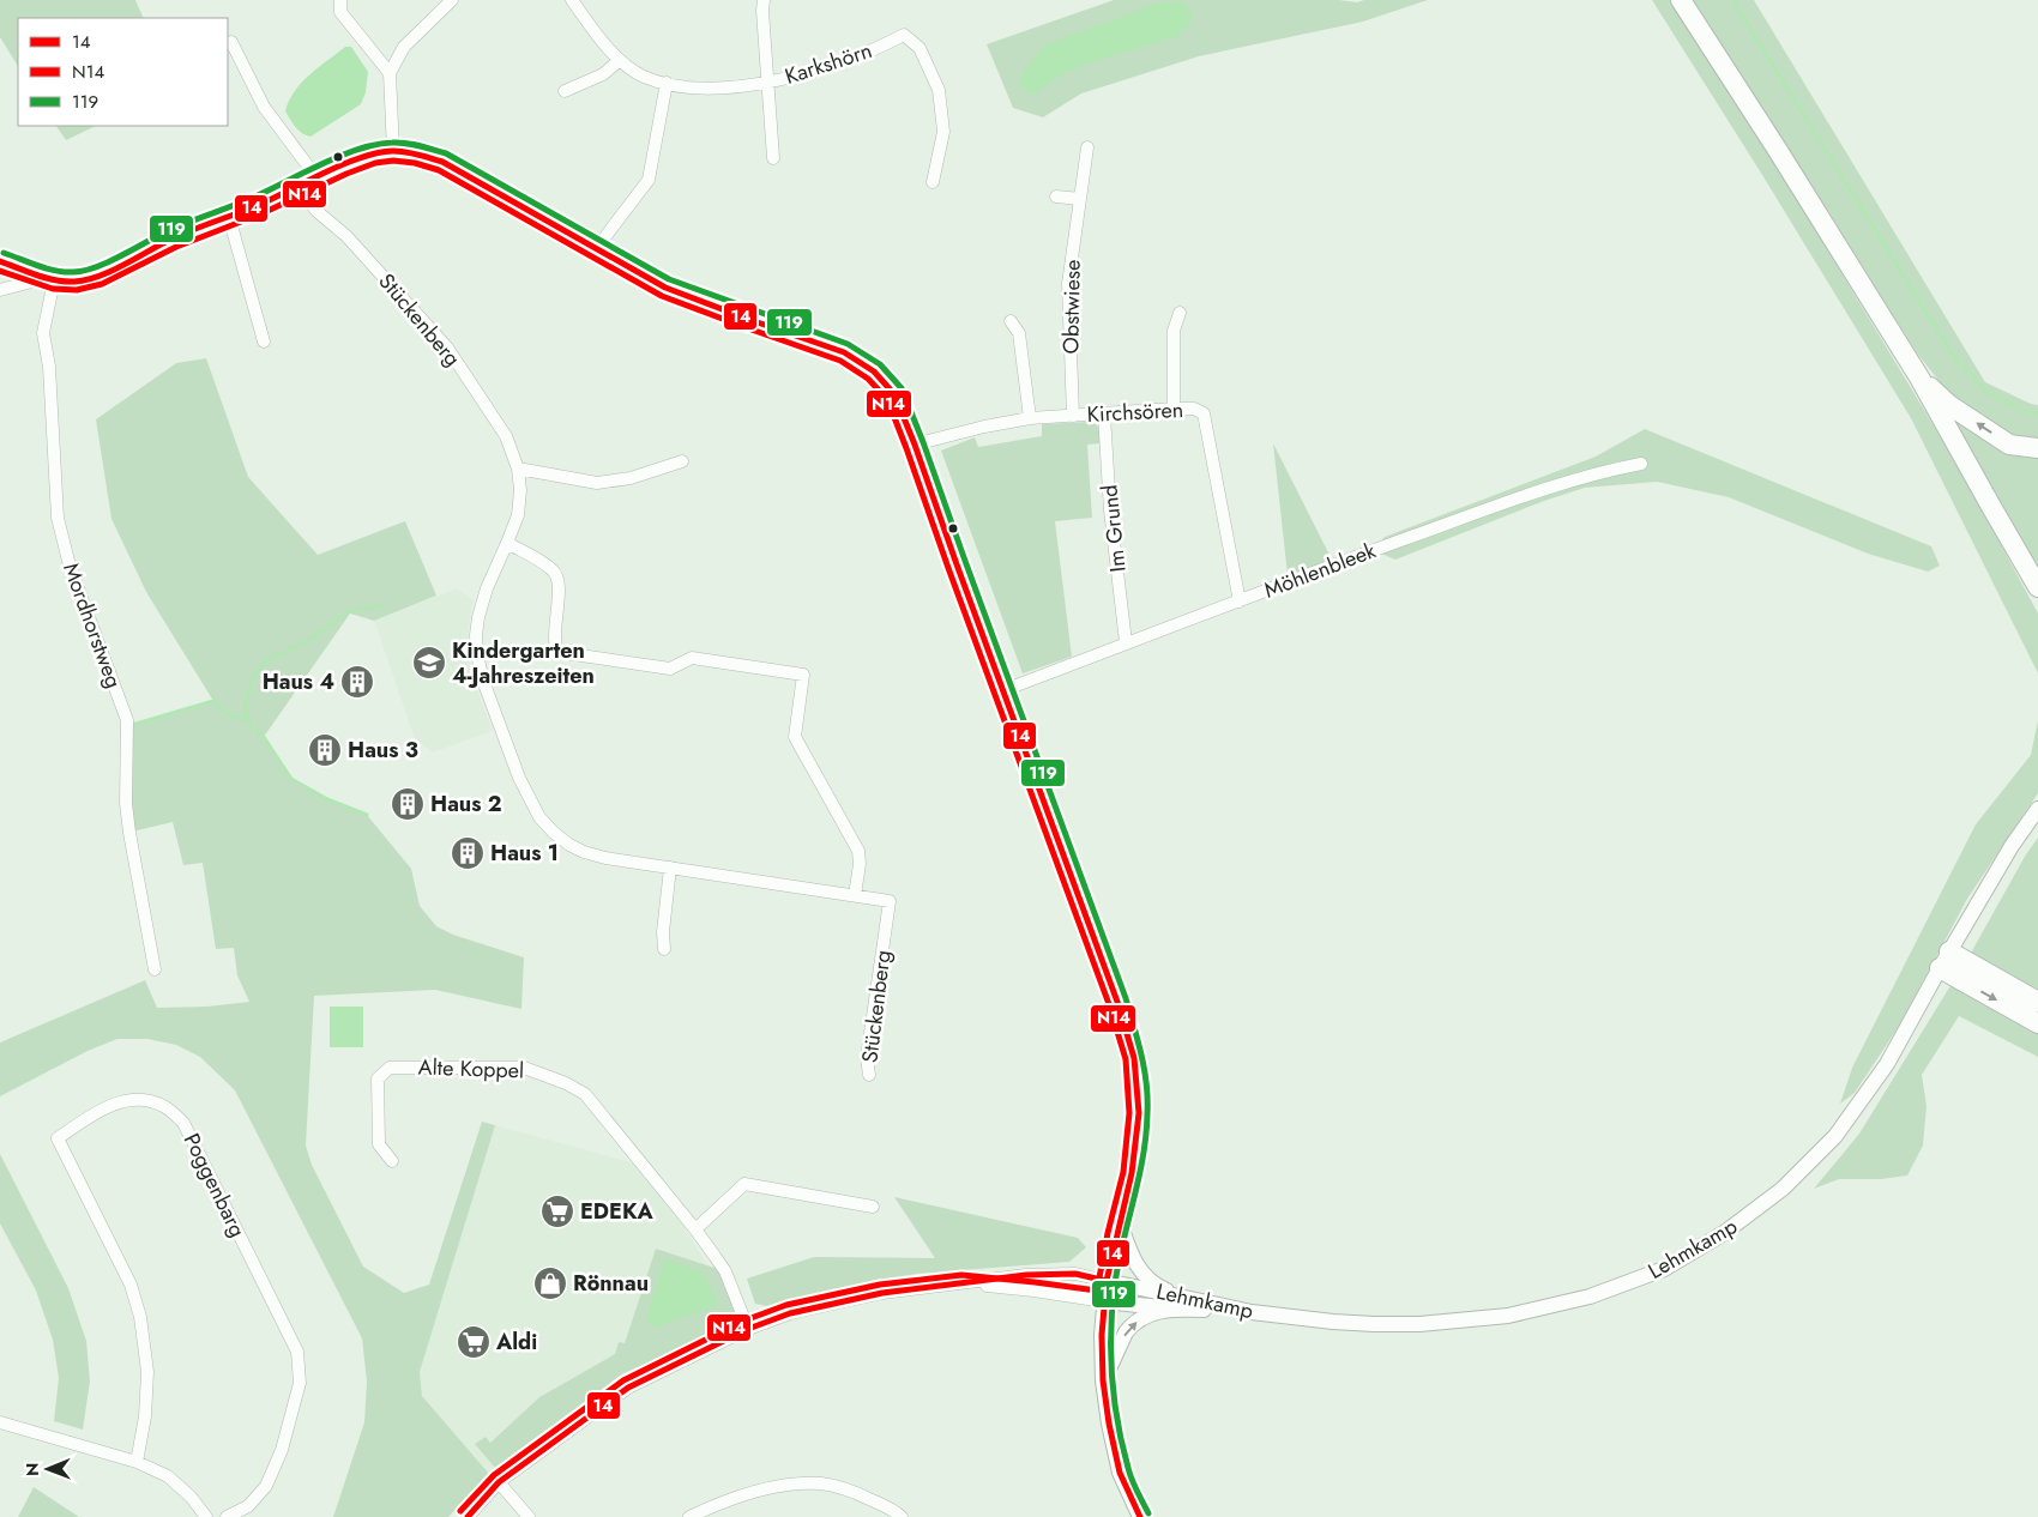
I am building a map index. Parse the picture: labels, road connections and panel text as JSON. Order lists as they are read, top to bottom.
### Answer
{
  "streets": {
    "street": [
      "Karkshörn",
      "Obstwiese",
      "Stückenberg",
      "Kirchsören",
      "Im Grund",
      "Möhlenbleek",
      "Mordhorstweg",
      "Alte Koppel",
      "Poggenbarg",
      "Lehmkamp"
    ]
  },
  "crossings": [
    ["Obstwiese", "Kirchsören"],
    ["Kirchsören", "Im Grund"],
    ["Kirchsören", "Möhlenbleek"],
    ["Im Grund", "Möhlenbleek"]
  ],
  "places": {
    "school or university": ["Kindergarten 4-Jahreszeiten"],
    "building": [
      "Haus 4",
      "Haus 3",
      "Haus 2",
      "Haus 1"
    ],
    "supermarket": ["EDEKA", "Aldi"],
    "shop": ["Rönnau"]
  },
  "lines": ["transit line 119", "transit line 14", "transit line N14"],
  "legend": ["14", "N14", "119"],
  "north": "left"
}
